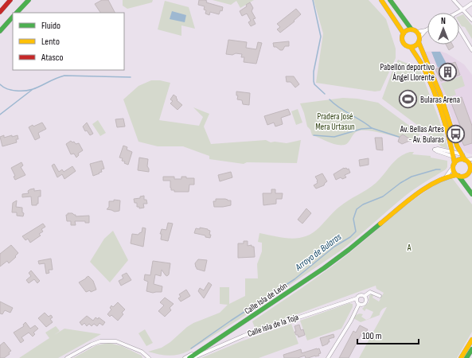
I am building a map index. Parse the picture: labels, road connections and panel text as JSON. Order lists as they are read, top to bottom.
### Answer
{
  "streets": {
    "main road": ["Calle Isla de León"],
    "street": ["Calle Isla de la Toja"]
  },
  "water": ["Arroyo de Bularas"],
  "parks": ["Pradera José Mera Urtasun", "A"],
  "places": {
    "building": ["Pabellón deportivo Ángel Llorente"],
    "sports": ["Bularas Arena"],
    "bus stop": ["Av. Bellas Artes - Av. Bularas"]
  },
  "legend": ["Fluido", "Lento", "Atasco"],
  "scale_bar": "100 m",
  "north": "top"
}
